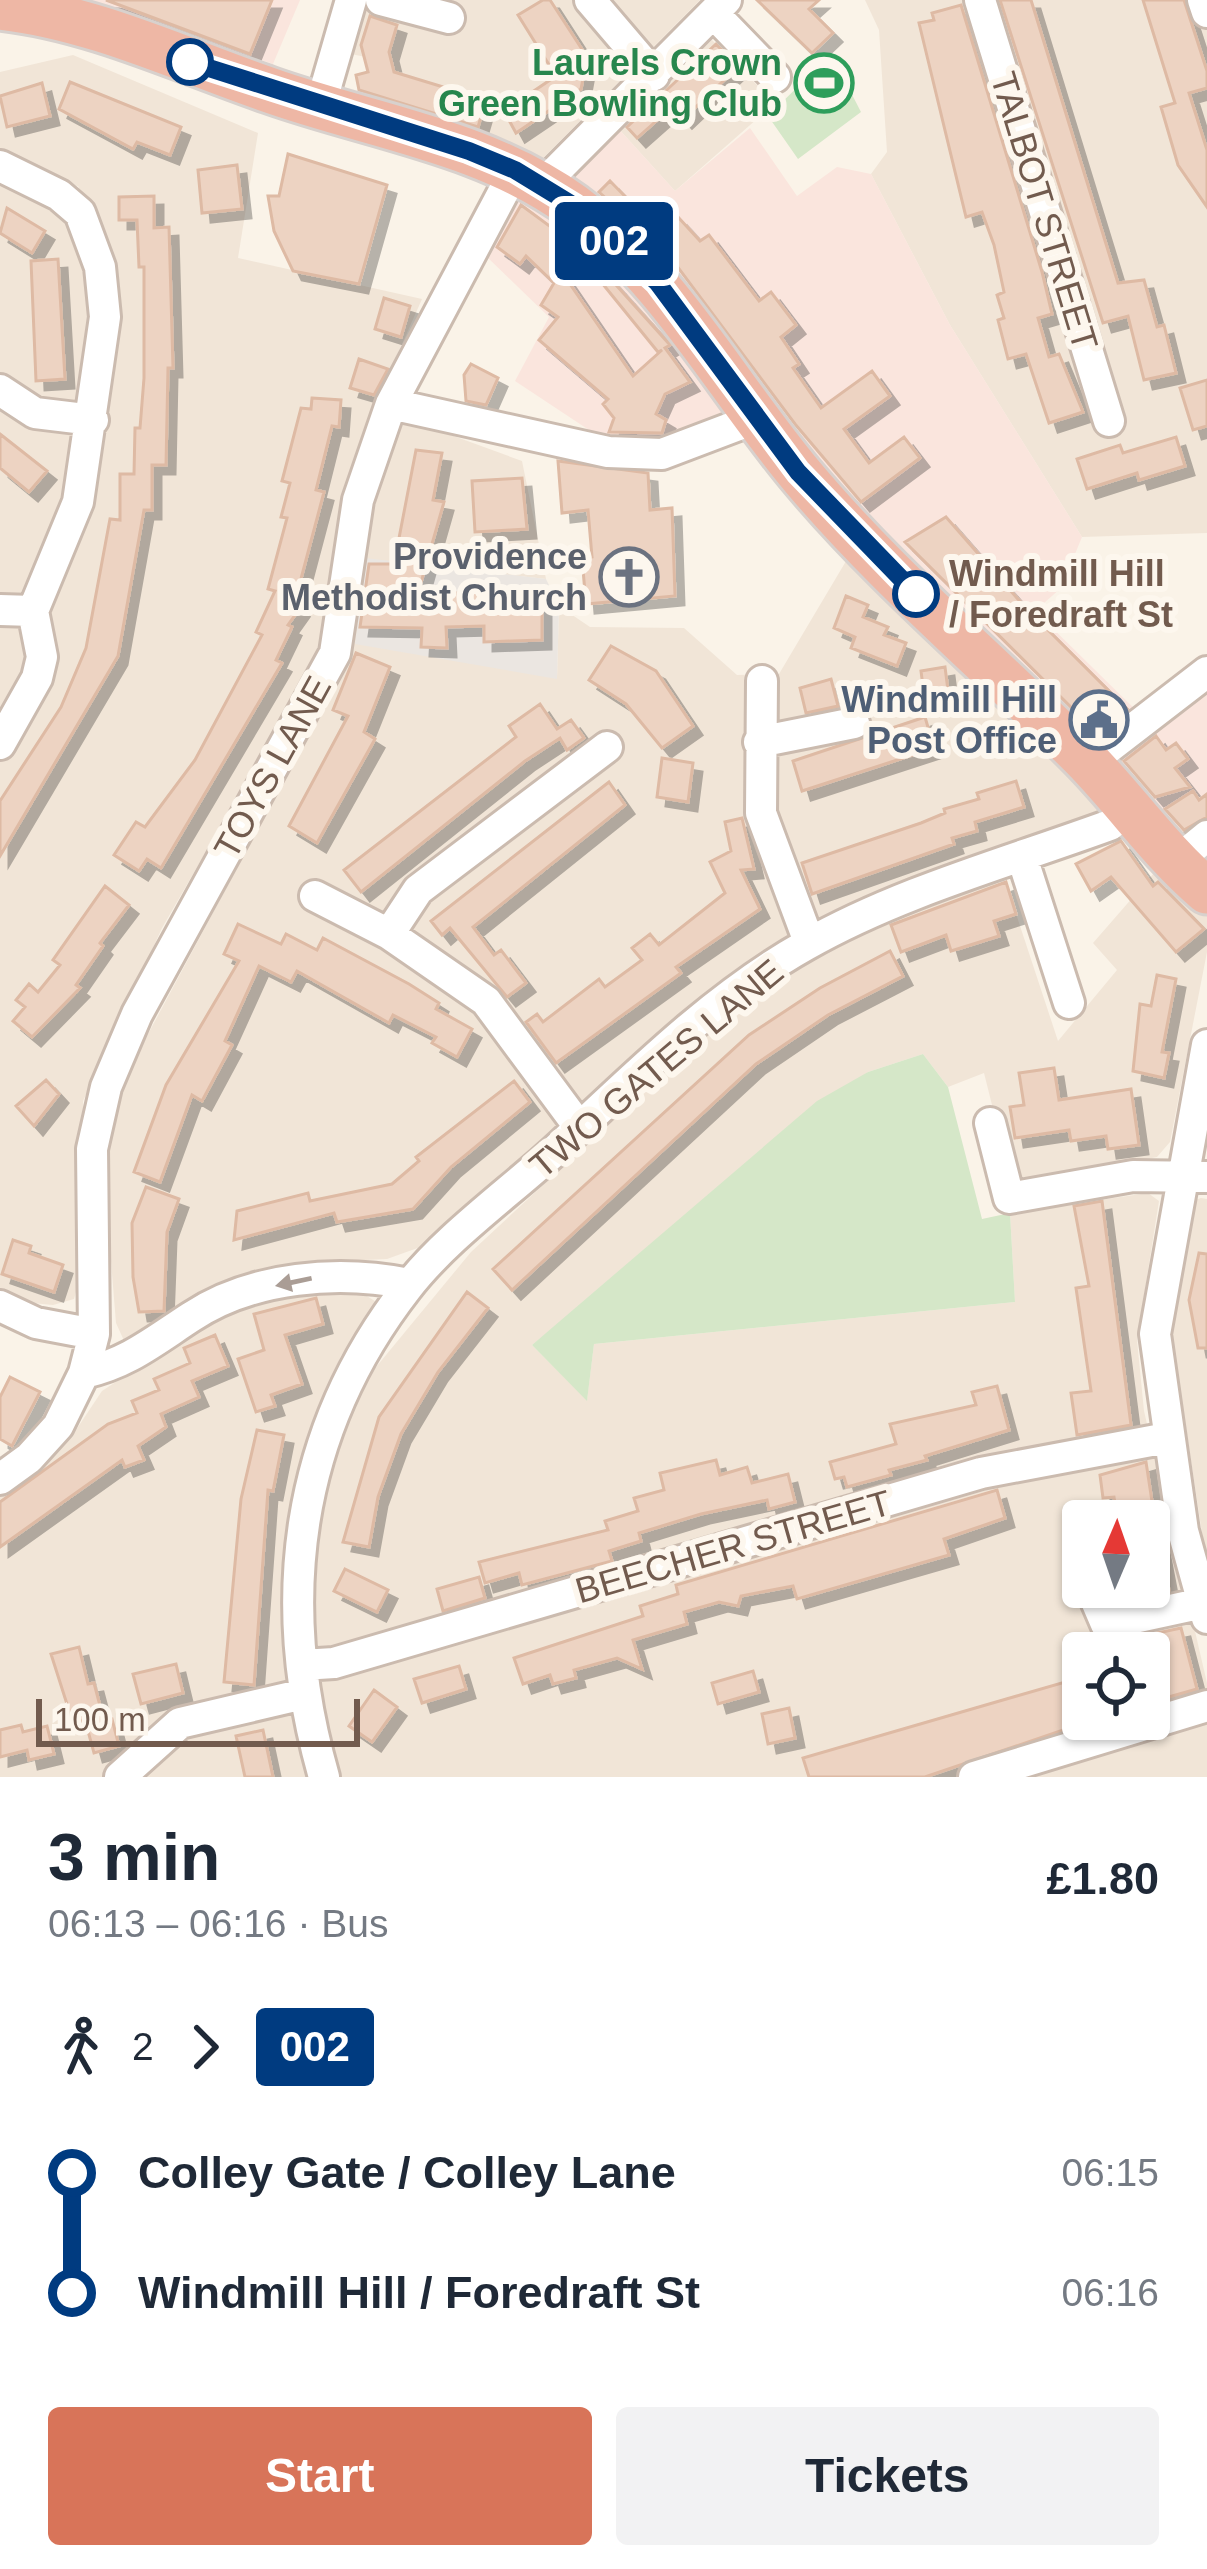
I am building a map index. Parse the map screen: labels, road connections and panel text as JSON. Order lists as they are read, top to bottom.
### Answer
{
  "streets": {
    "street": [
      "TALBOT STREET",
      "TOYS LANE",
      "TWO GATES LANE",
      "BEECHER STREET"
    ]
  },
  "crossings": [
    ["TWO GATES LANE", "BEECHER STREET"]
  ],
  "places": {
    "sports": ["Laurels Crown Green Bowling Club"],
    "church": ["Providence Methodist Church"],
    "other": ["Windmill Hill / Foredraft St"],
    "public building": ["Windmill Hill Post Office"]
  },
  "lines": ["bus line 002"],
  "scale_bar": "100 m",
  "north": "top",
  "page": {
    "on_map": "002",
    "scale": "100 m",
    "heading": ["3 min", "06:13 – 06:16 · Bus", "£1.80"],
    "legs": ["2", "002"],
    "list": [
      {
        "name": "Colley Gate / Colley Lane",
        "value": "06:15"
      },
      {
        "name": "Windmill Hill / Foredraft St",
        "value": "06:16"
      }
    ],
    "buttons": ["Start", "Tickets"]
  }
}
